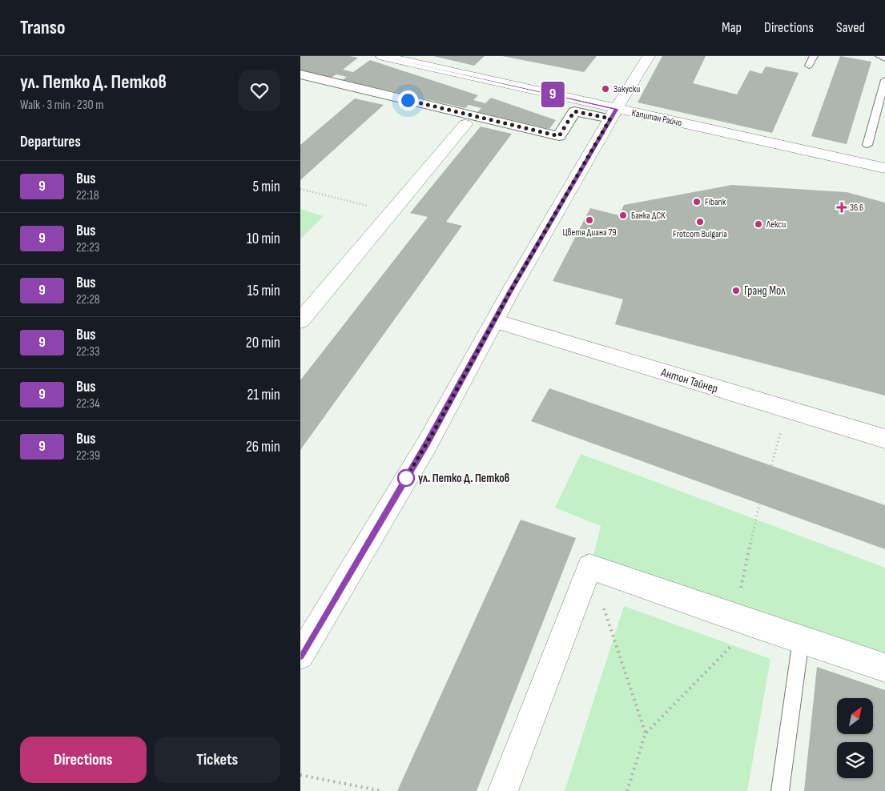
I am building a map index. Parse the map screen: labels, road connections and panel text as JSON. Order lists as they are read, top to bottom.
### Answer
{
  "streets": {
    "street": ["Капитан Райчо", "Антон Тайнер"]
  },
  "places": {
    "other": [
      "Закуски",
      "Fibank",
      "Банка ДСК",
      "Цветя Диана 79",
      "Frotcom Bulgaria",
      "Лекси",
      "Гранд Мол",
      "ул. Петко Д. Петков"
    ],
    "health": ["36.6"]
  },
  "lines": ["bus line 9"],
  "north": "top right",
  "page": {
    "header": "Transo",
    "nav": ["Map", "Directions", "Saved"],
    "heading": [
      ["ул. Петко Д. Петков", "Walk · 3 min · 230 m"],
      "Departures"
    ],
    "on_map": "9",
    "list": [
      {
        "mark": "9",
        "name": "Bus",
        "note": "22:18",
        "value": "5 min"
      },
      {
        "mark": "9",
        "name": "Bus",
        "note": "22:23",
        "value": "10 min"
      },
      {
        "mark": "9",
        "name": "Bus",
        "note": "22:28",
        "value": "15 min"
      },
      {
        "mark": "9",
        "name": "Bus",
        "note": "22:33",
        "value": "20 min"
      },
      {
        "mark": "9",
        "name": "Bus",
        "note": "22:34",
        "value": "21 min"
      },
      {
        "mark": "9",
        "name": "Bus",
        "note": "22:39",
        "value": "26 min"
      }
    ],
    "buttons": ["Directions", "Tickets"]
  }
}
